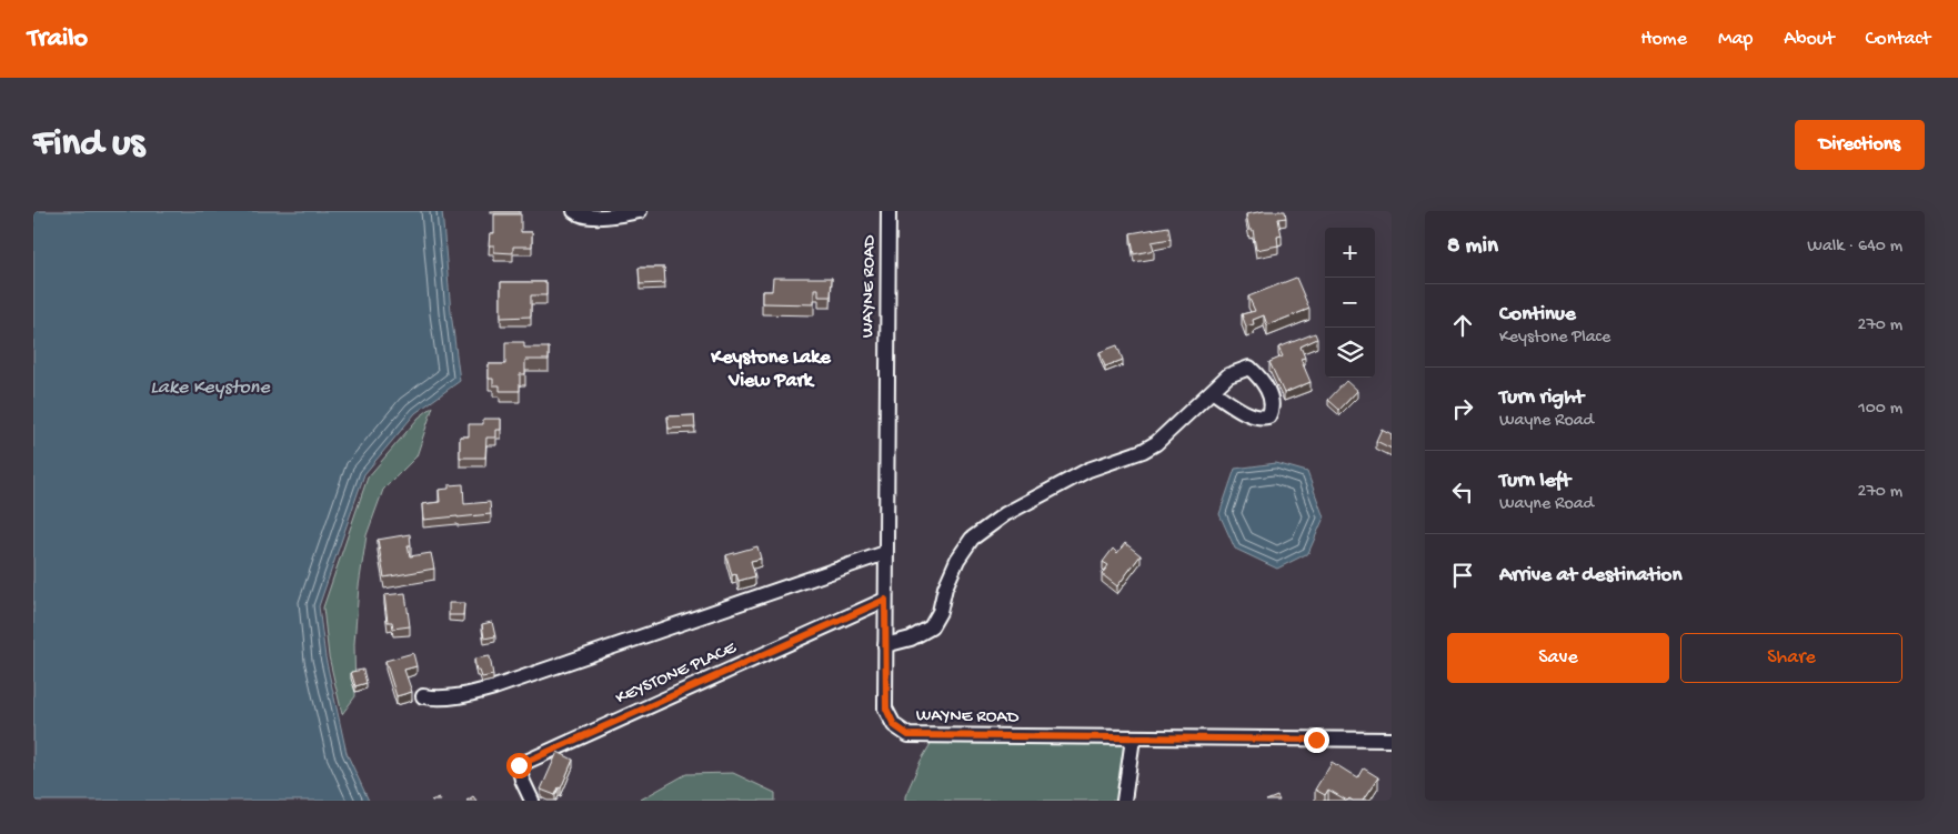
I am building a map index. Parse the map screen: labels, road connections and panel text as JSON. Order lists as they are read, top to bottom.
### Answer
{
  "streets": {
    "street": ["WAYNE ROAD", "KEYSTONE PLACE"]
  },
  "crossings": [
    ["WAYNE ROAD", "KEYSTONE PLACE"]
  ],
  "districts": ["Keystone Lake View Park"],
  "water": ["Lake Keystone"],
  "page": {
    "header": "Trailo",
    "nav": [
      "Home",
      "Map",
      "About",
      "Contact"
    ],
    "buttons": [
      "Directions",
      ["Save", "Share"]
    ],
    "title": "Find us",
    "heading": ["8 min", "Walk · 640 m"],
    "map_buttons": ["+", "−"],
    "list": [
      ["Continue", "Keystone Place", "270 m"],
      ["Turn right", "Wayne Road", "100 m"],
      ["Turn left", "Wayne Road", "270 m"],
      "Arrive at destination"
    ]
  }
}
